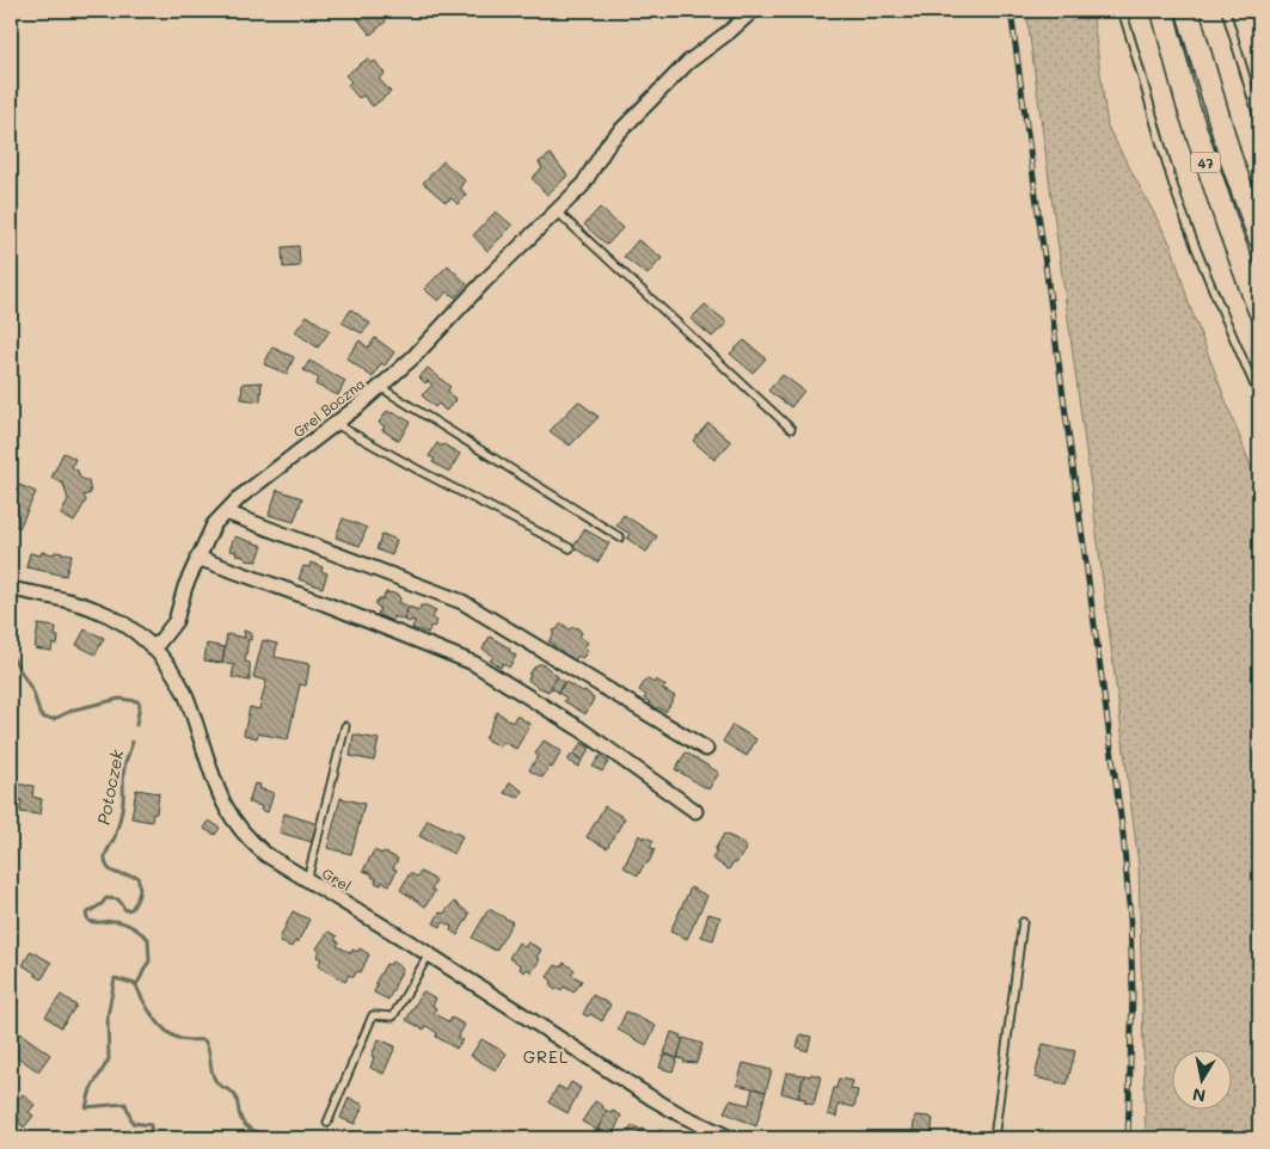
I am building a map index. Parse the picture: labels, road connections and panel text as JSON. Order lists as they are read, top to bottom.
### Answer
{
  "streets": {
    "main road": ["47"],
    "street": ["Grel Boczna", "Grel"]
  },
  "crossings": [
    ["Grel Boczna", "Grel"]
  ],
  "districts": ["GREL"],
  "water": ["Potoczek"],
  "north": "bottom"
}
